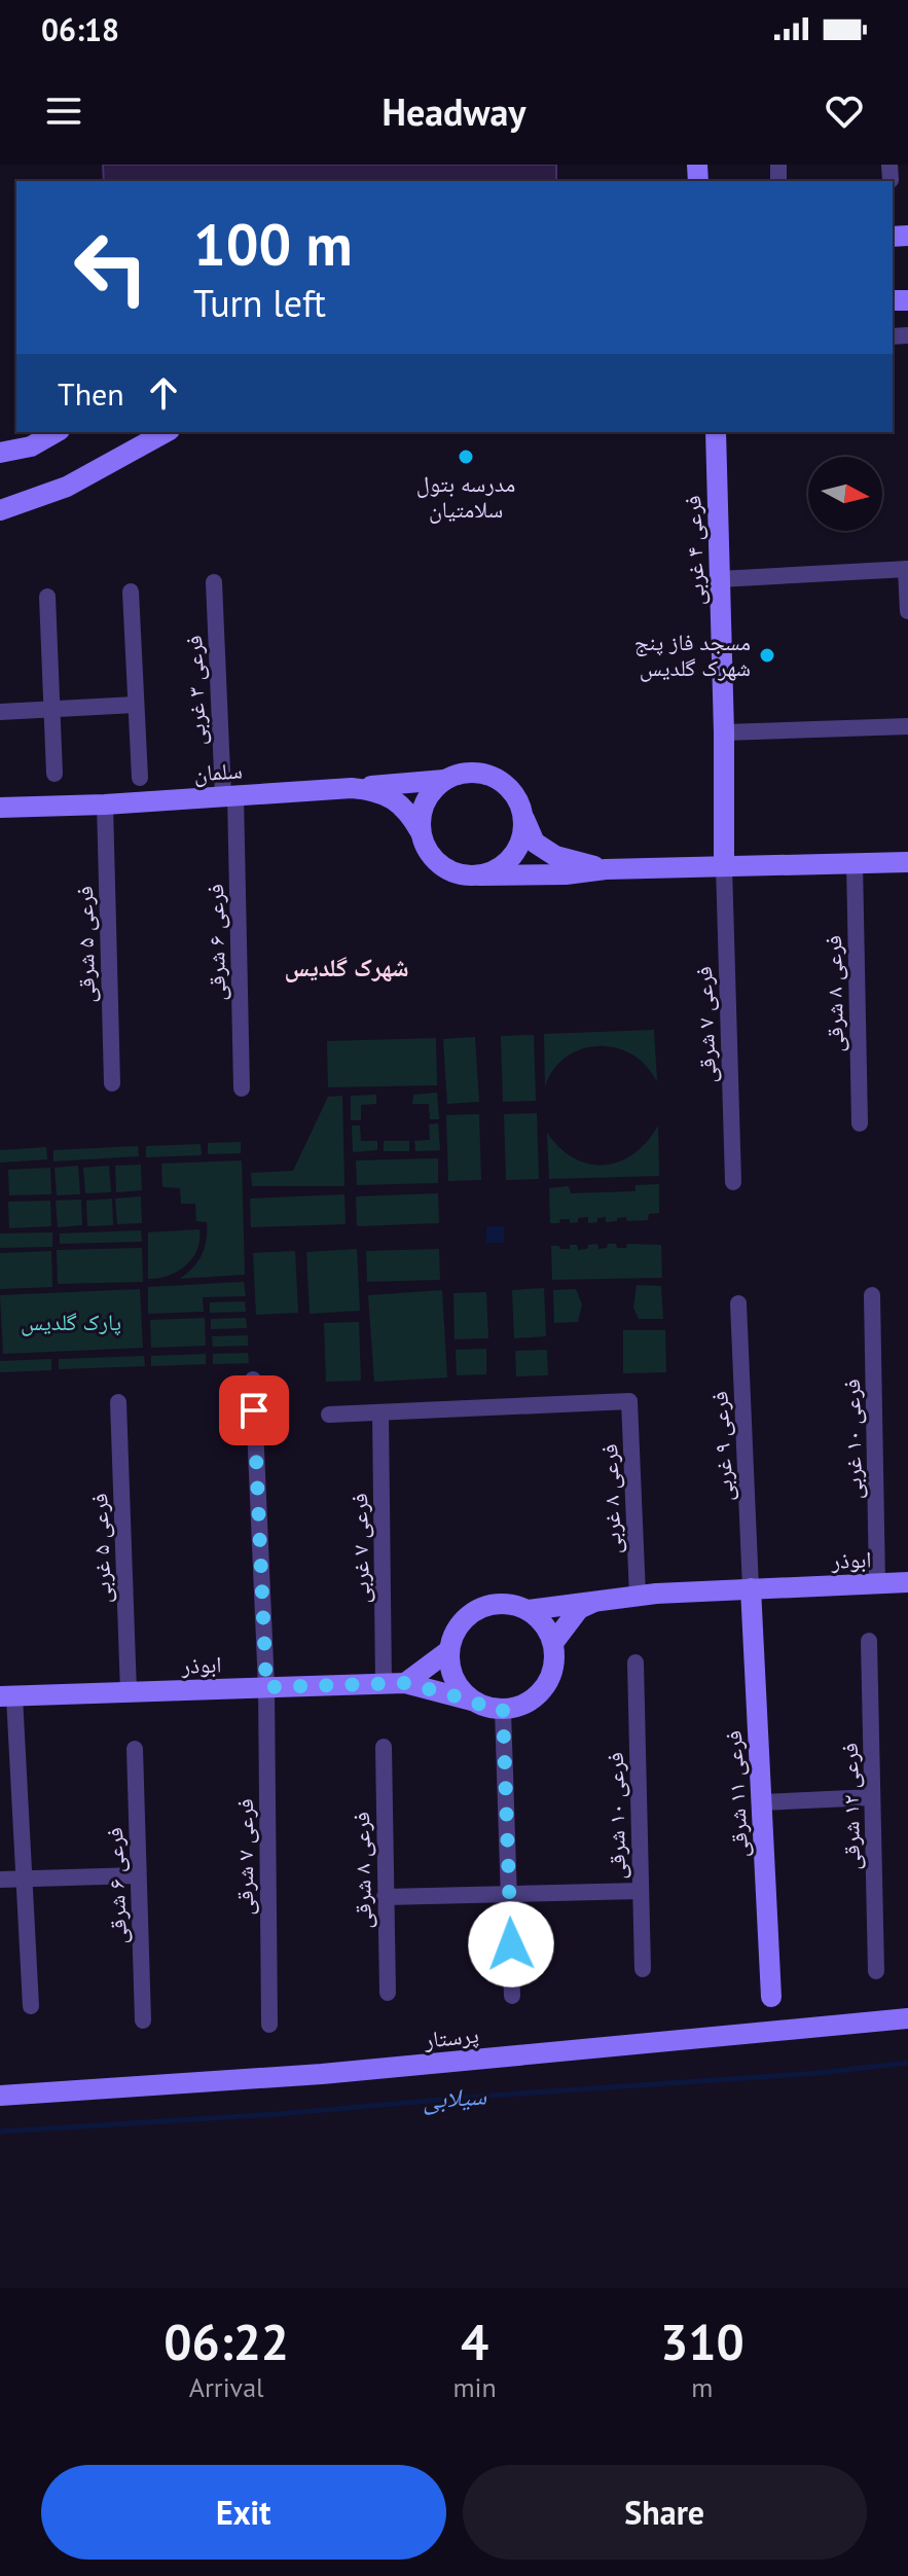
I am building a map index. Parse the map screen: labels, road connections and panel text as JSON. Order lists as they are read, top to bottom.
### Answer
{
  "streets": {
    "street": [
      "فرعی ۴ غربی",
      "فرعی ۳ غربی",
      "سلمان",
      "فرعی ۶ شرقی",
      "فرعی ۵ شرقی",
      "فرعی ۸ شرقی",
      "فرعی ۷ شرقی",
      "فرعی ۱۰ غربی",
      "فرعی ۹ غربی",
      "فرعی ۸ غربی",
      "فرعی ۵ غربی",
      "فرعی ۷ غربی",
      "ابوذر",
      "فرعی ۱۱ شرقی",
      "فرعی ۱۲ شرقی",
      "فرعی ۱۰ شرقی",
      "پرستار"
    ]
  },
  "crossings": [
    ["فرعی ۴ غربی", "فرعی ۷ شرقی"],
    ["فرعی ۳ غربی", "سلمان"],
    ["فرعی ۳ غربی", "فرعی ۶ شرقی"],
    ["سلمان", "فرعی ۶ شرقی"],
    ["سلمان", "فرعی ۵ شرقی"],
    ["فرعی ۷ شرقی", "ابوذر"],
    ["فرعی ۱۰ غربی", "ابوذر"],
    ["فرعی ۹ غربی", "ابوذر"],
    ["فرعی ۹ غربی", "فرعی ۱۱ شرقی"],
    ["فرعی ۸ غربی", "فرعی ۷ غربی"],
    ["فرعی ۸ غربی", "ابوذر"],
    ["فرعی ۵ غربی", "ابوذر"],
    ["فرعی ۷ غربی", "ابوذر"],
    ["ابوذر", "فرعی ۱۱ شرقی"]
  ],
  "districts": ["شهرک گلدیس"],
  "water": ["سیلابی"],
  "parks": ["پارک گلدیس"],
  "places": ["مدرسه بتول سلامتیان", "مسجد فاز پنج شهرک گلدیس"],
  "north": "right",
  "page": {
    "status": "06:18",
    "header": "Headway",
    "turn": ["100 m", "Turn left"],
    "then": "Then",
    "eta": [
      "06:22",
      "Arrival",
      "4",
      "min",
      "310",
      "m"
    ],
    "buttons": ["Exit", "Share"]
  }
}
